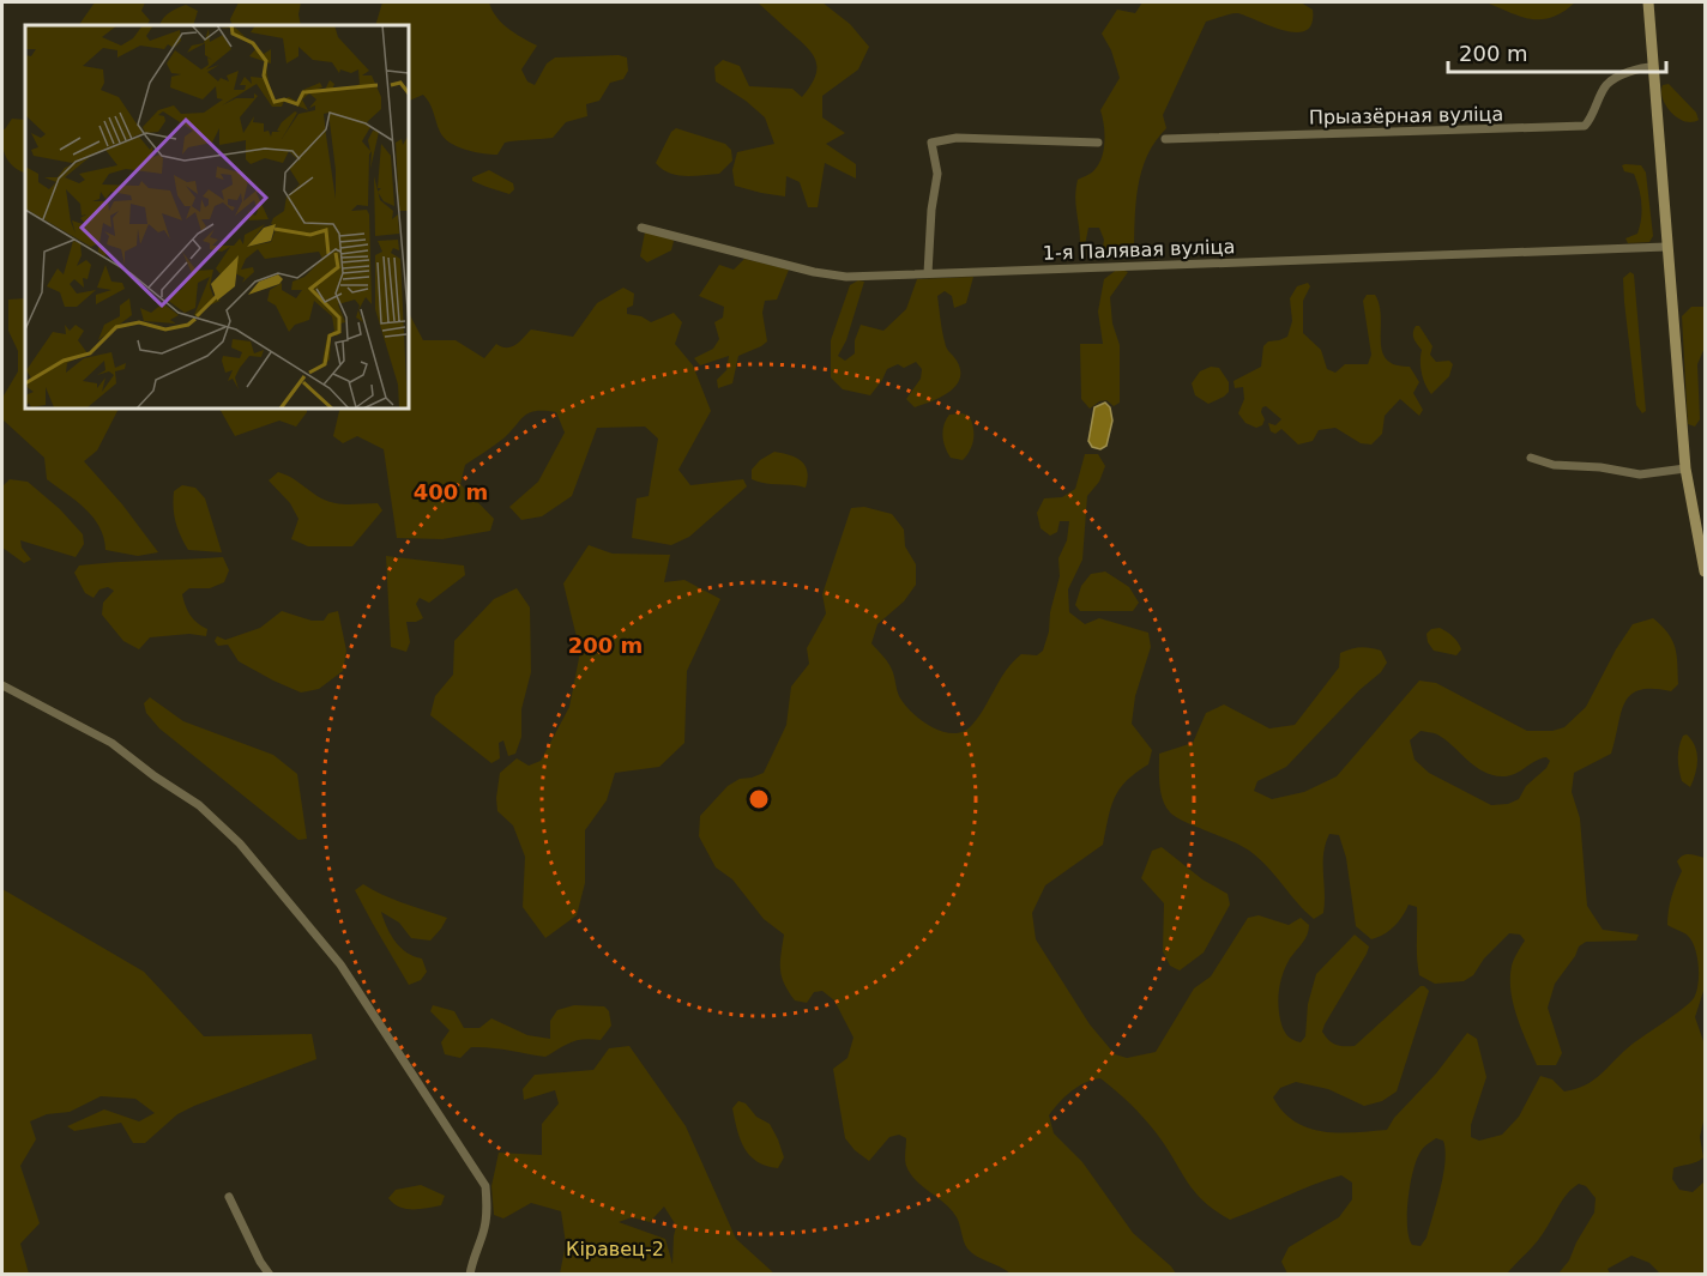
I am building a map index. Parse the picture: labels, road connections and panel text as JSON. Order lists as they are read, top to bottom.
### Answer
{
  "streets": {
    "street": ["Прыазёрная вуліца", "1-я Палявая вуліца"]
  },
  "parks": ["Кіравец-2"],
  "scale_bar": "200 m",
  "rings": ["400 m", "200 m"]
}
